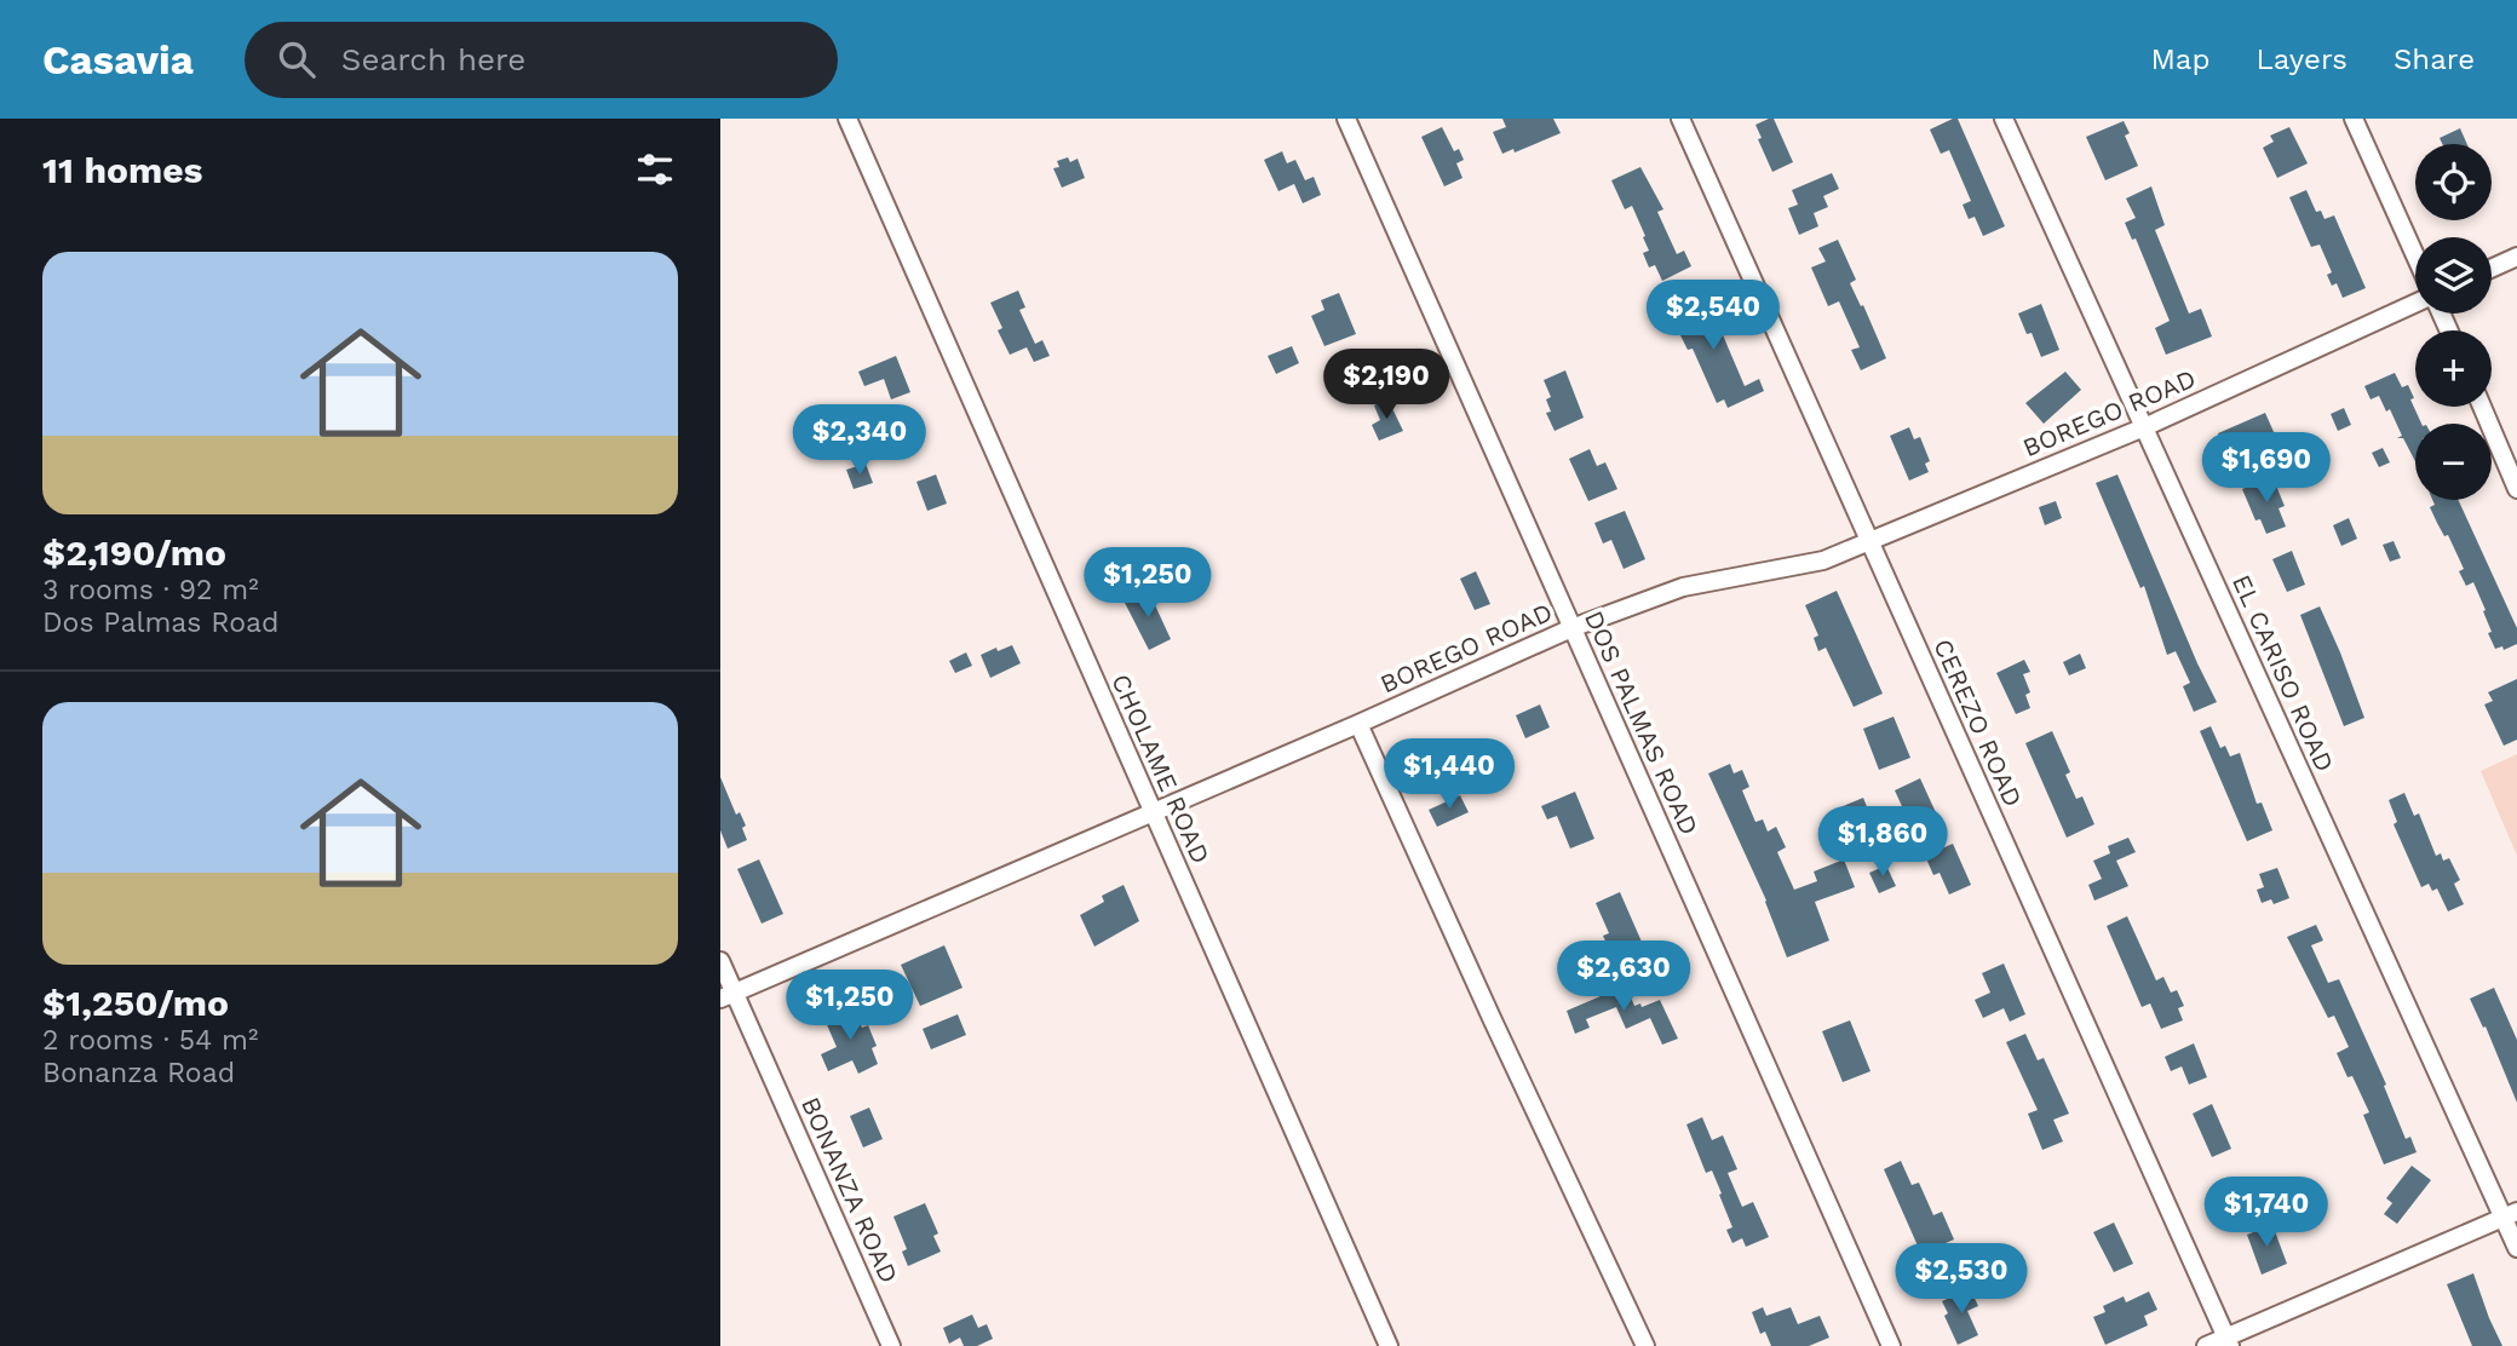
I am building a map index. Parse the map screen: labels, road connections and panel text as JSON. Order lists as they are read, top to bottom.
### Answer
{
  "streets": {
    "street": [
      "BOREGO ROAD",
      "EL CARISO ROAD",
      "DOS PALMAS ROAD",
      "CEREZO ROAD",
      "CHOLAME ROAD",
      "BONANZA ROAD"
    ]
  },
  "crossings": [
    ["BOREGO ROAD", "EL CARISO ROAD"],
    ["BOREGO ROAD", "DOS PALMAS ROAD"],
    ["BOREGO ROAD", "CEREZO ROAD"],
    ["BOREGO ROAD", "CHOLAME ROAD"],
    ["BOREGO ROAD", "BONANZA ROAD"]
  ],
  "page": {
    "header": "Casavia",
    "search": "Search here",
    "nav": ["Map", "Layers", "Share"],
    "heading": "11 homes",
    "map_buttons": ["+", "−"],
    "list": [
      {
        "name": "$2,190/mo",
        "note": "3 rooms · 92 m² · Dos Palmas Road"
      },
      {
        "name": "$1,250/mo",
        "note": "2 rooms · 54 m² · Bonanza Road"
      }
    ],
    "price": [
      "$2,540",
      "$2,190",
      "$2,340",
      "$1,690",
      "$1,250",
      "$1,440",
      "$1,860",
      "$2,630",
      "$1,250",
      "$1,740",
      "$2,530"
    ]
  }
}
